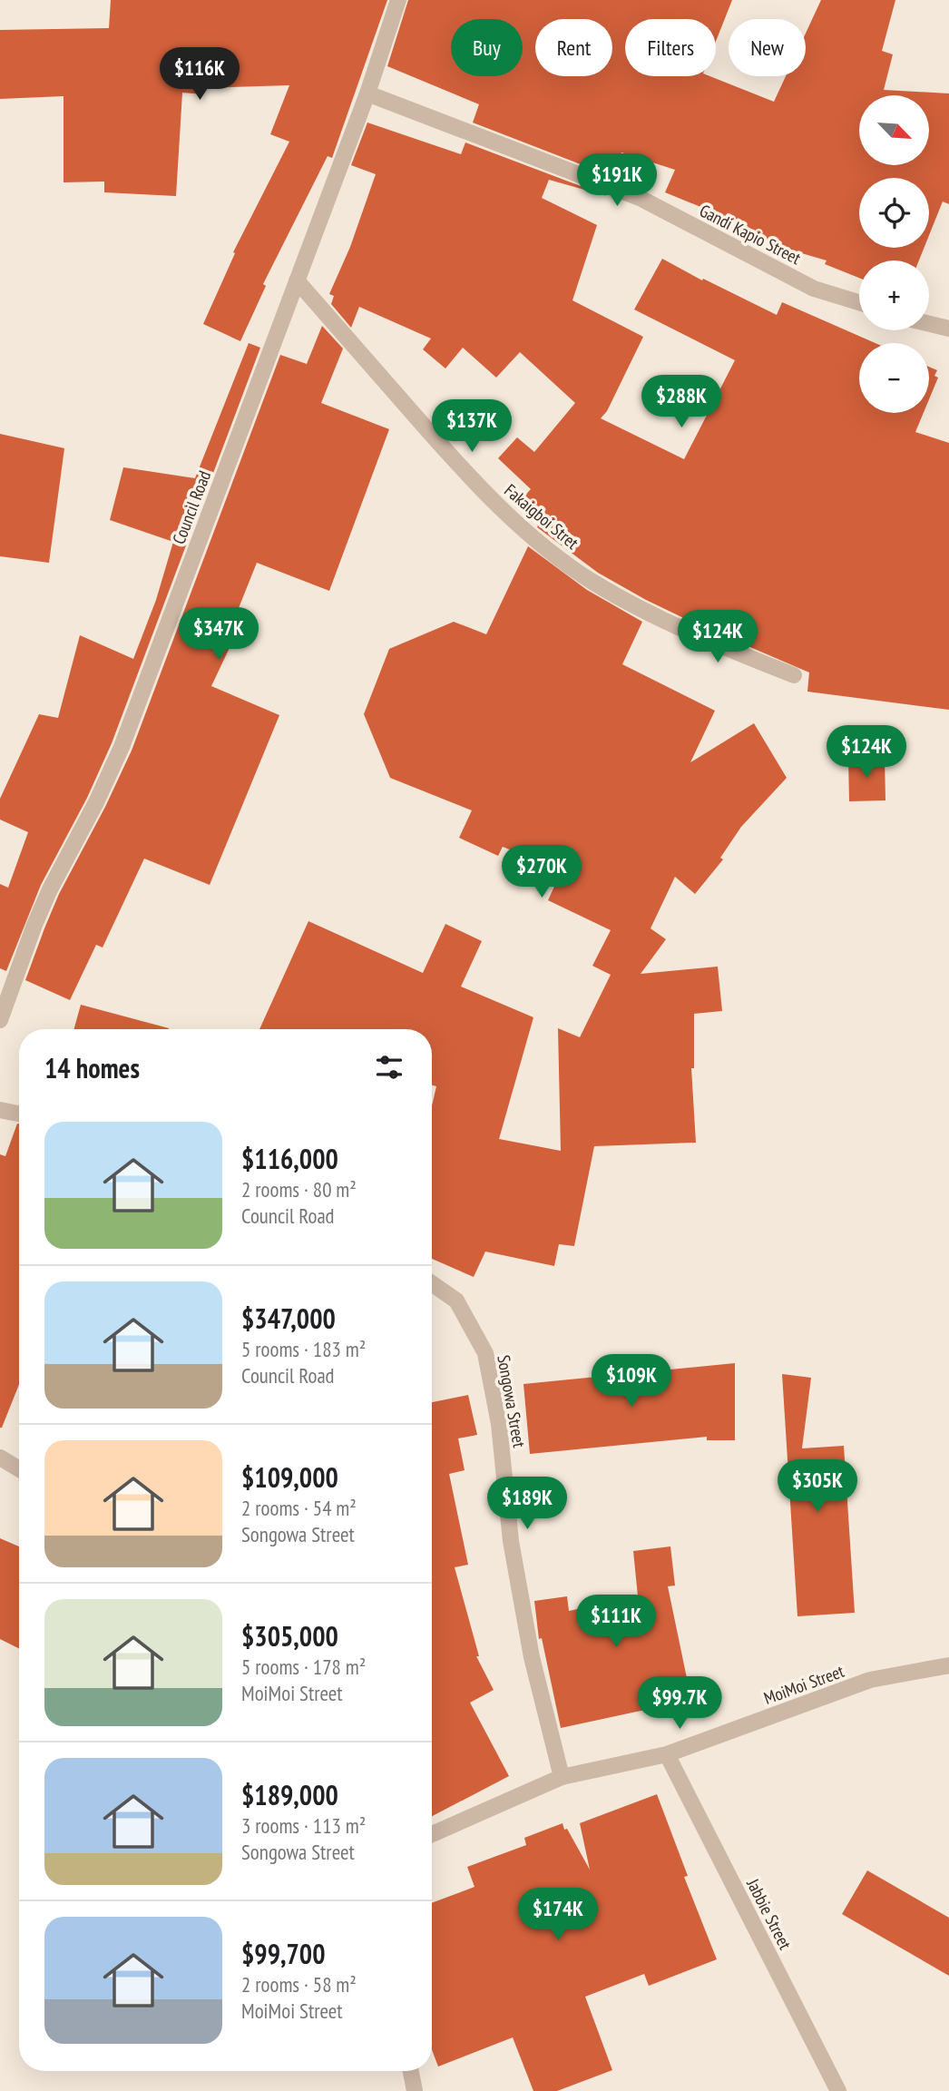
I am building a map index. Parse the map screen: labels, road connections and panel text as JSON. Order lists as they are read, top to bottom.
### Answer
{
  "streets": {
    "street": [
      "Gandi Kapio Street",
      "Council Road",
      "Fakaigboi Stret",
      "Songowa Street",
      "MoiMoi Street",
      "Jabbie Street"
    ]
  },
  "crossings": [
    ["Gandi Kapio Street", "Council Road"],
    ["Council Road", "Fakaigboi Stret"],
    ["Songowa Street", "MoiMoi Street"],
    ["MoiMoi Street", "Jabbie Street"]
  ],
  "north": "bottom right",
  "page": {
    "chip": [
      "Buy",
      "Rent",
      "Filters",
      "New"
    ],
    "price": [
      "$116K",
      "$191K",
      "$288K",
      "$137K",
      "$347K",
      "$124K",
      "$124K",
      "$270K",
      "$109K",
      "$305K",
      "$189K",
      "$111K",
      "$99.7K",
      "$174K"
    ],
    "map_buttons": ["+", "−"],
    "heading": "14 homes",
    "list": [
      {
        "name": "$116,000",
        "note": "2 rooms · 80 m² · Council Road"
      },
      {
        "name": "$347,000",
        "note": "5 rooms · 183 m² · Council Road"
      },
      {
        "name": "$109,000",
        "note": "2 rooms · 54 m² · Songowa Street"
      },
      {
        "name": "$305,000",
        "note": "5 rooms · 178 m² · MoiMoi Street"
      },
      {
        "name": "$189,000",
        "note": "3 rooms · 113 m² · Songowa Street"
      },
      {
        "name": "$99,700",
        "note": "2 rooms · 58 m² · MoiMoi Street"
      }
    ]
  }
}
